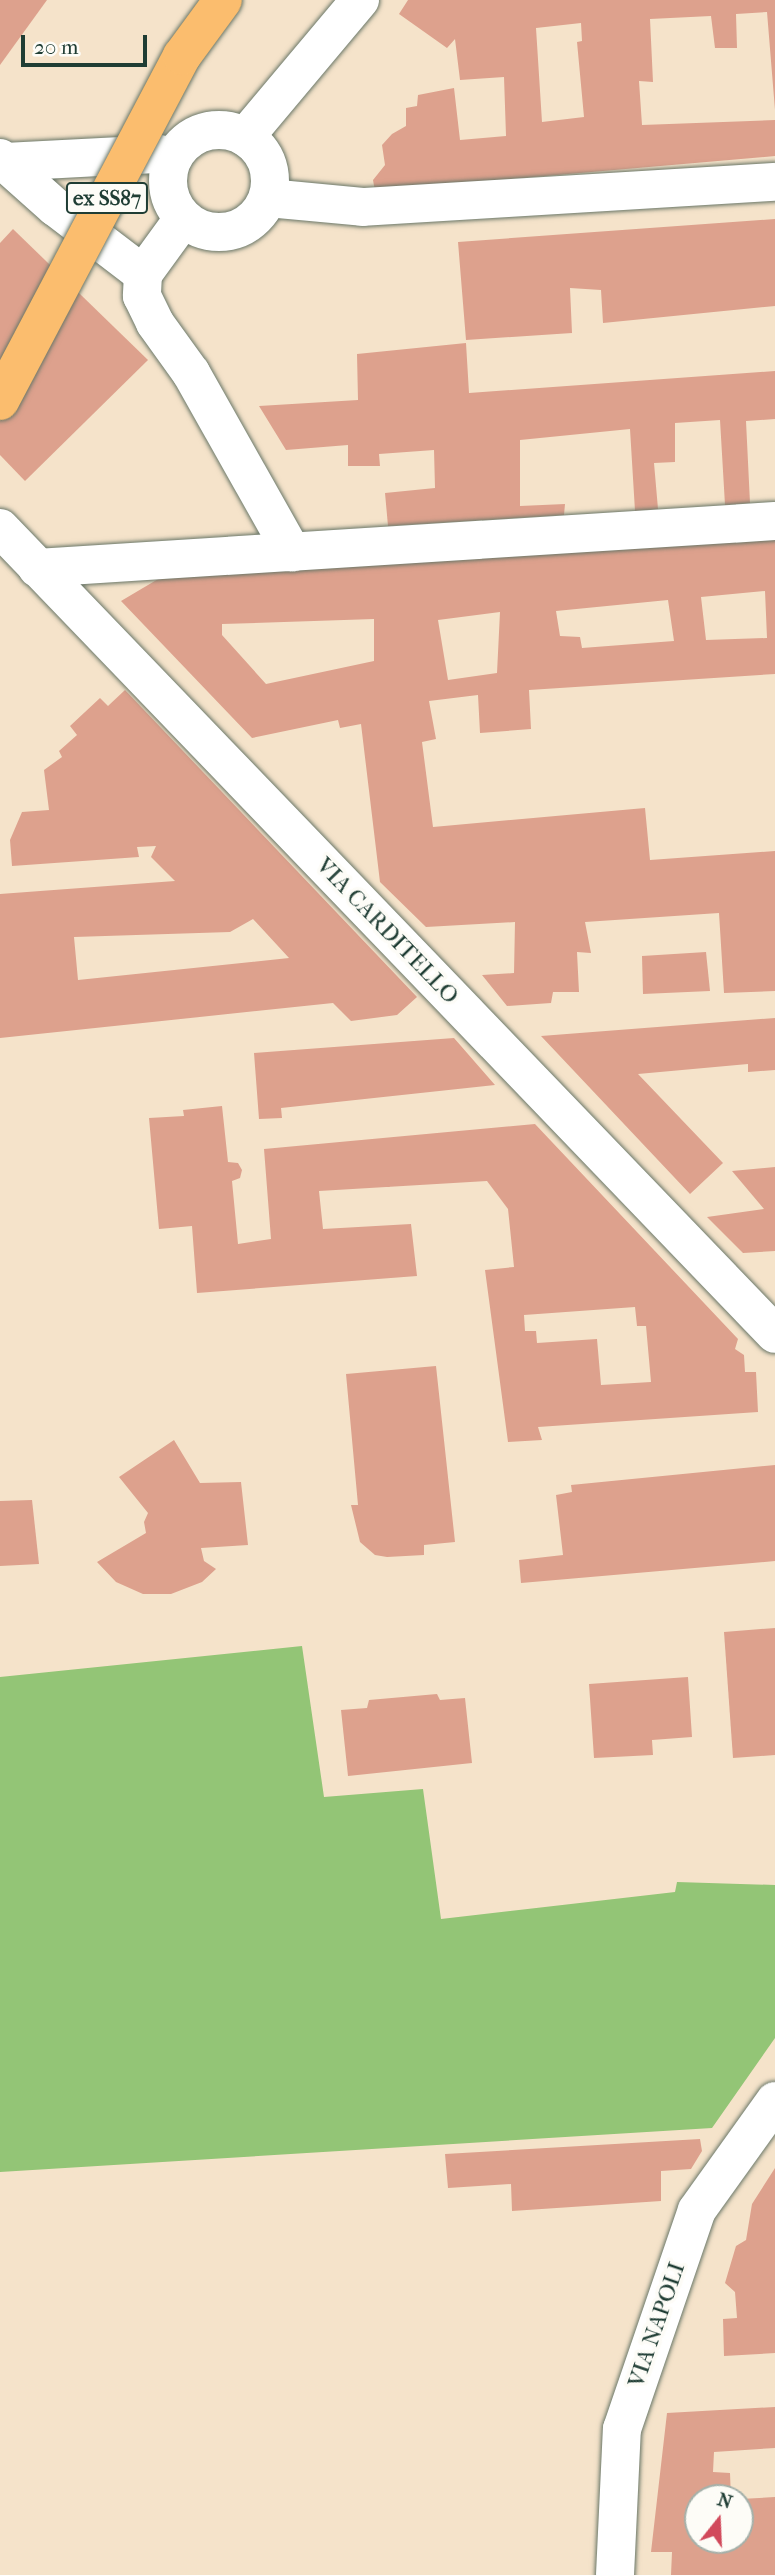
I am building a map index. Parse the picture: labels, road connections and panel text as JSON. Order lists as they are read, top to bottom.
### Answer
{
  "streets": {
    "highway": ["ex SS87"],
    "street": ["VIA CARDITELLO", "VIA NAPOLI"]
  },
  "scale_bar": "20 m",
  "north": "top"
}
